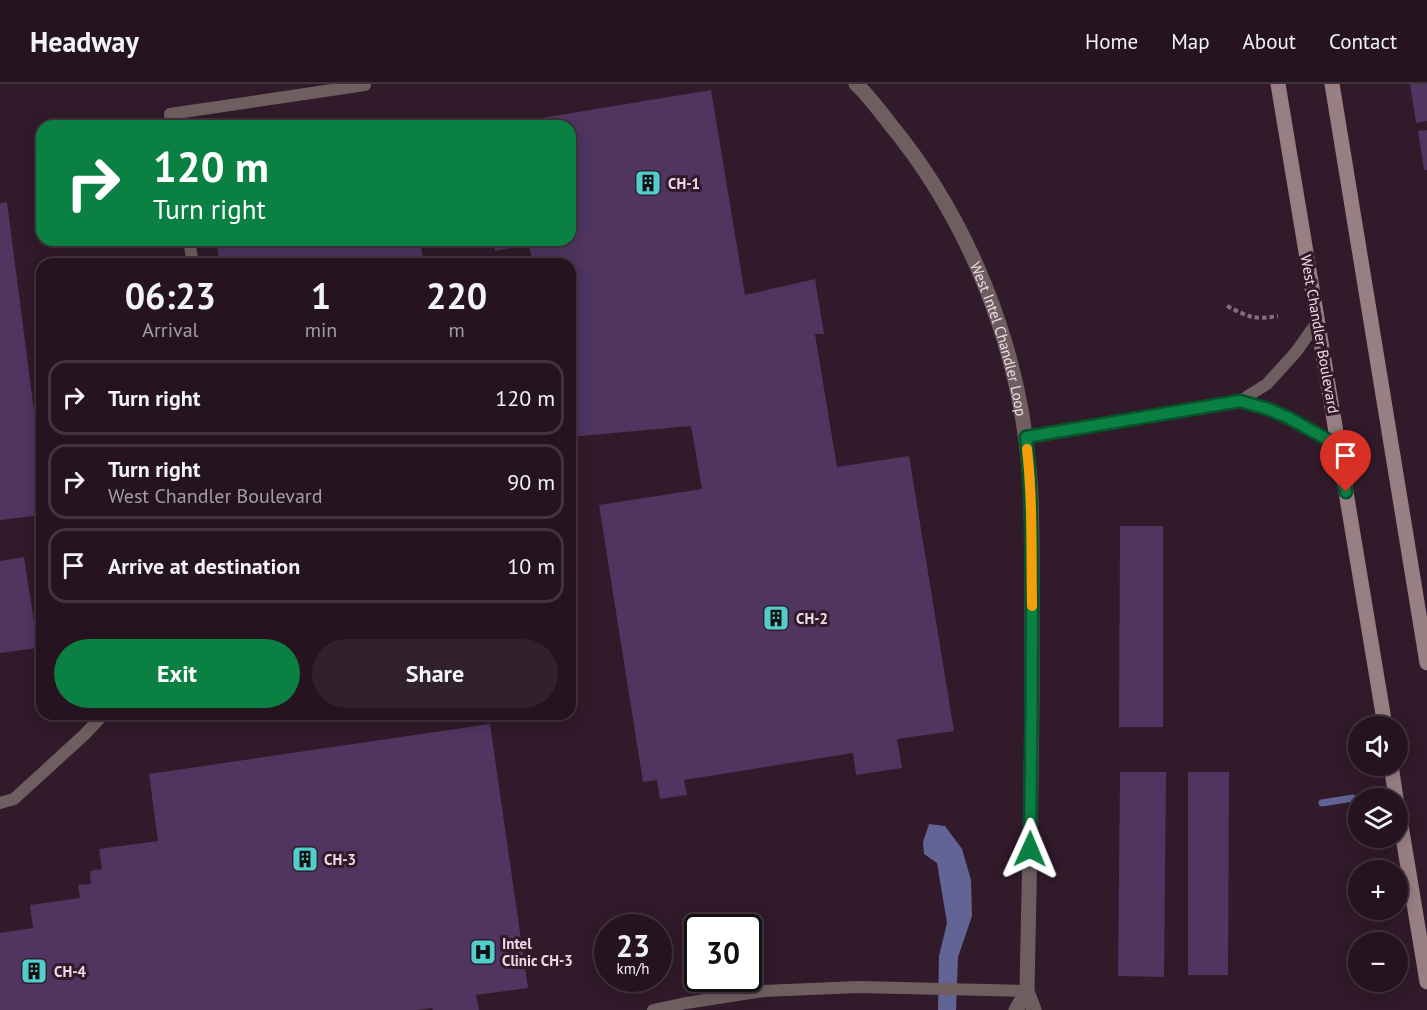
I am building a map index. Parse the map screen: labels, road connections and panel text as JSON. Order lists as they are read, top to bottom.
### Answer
{
  "streets": {
    "main road": ["West Chandler Boulevard"],
    "street": ["West Intel Chandler Loop"]
  },
  "places": {
    "building": [
      "CH-1",
      "CH-2",
      "CH-3",
      "CH-4"
    ],
    "hospital": ["Intel Clinic CH-3"]
  },
  "page": {
    "header": "Headway",
    "nav": [
      "Home",
      "Map",
      "About",
      "Contact"
    ],
    "turn": ["120 m", "Turn right"],
    "eta": [
      "06:23",
      "Arrival",
      "1",
      "min",
      "220",
      "m"
    ],
    "list": [
      {
        "name": "Turn right",
        "value": "120 m"
      },
      {
        "name": "Turn right",
        "note": "West Chandler Boulevard",
        "value": "90 m"
      },
      {
        "name": "Arrive at destination",
        "value": "10 m"
      }
    ],
    "buttons": ["Exit", "Share"],
    "map_buttons": ["+", "−"],
    "speed": "23 km/h",
    "limit": "30"
  }
}
